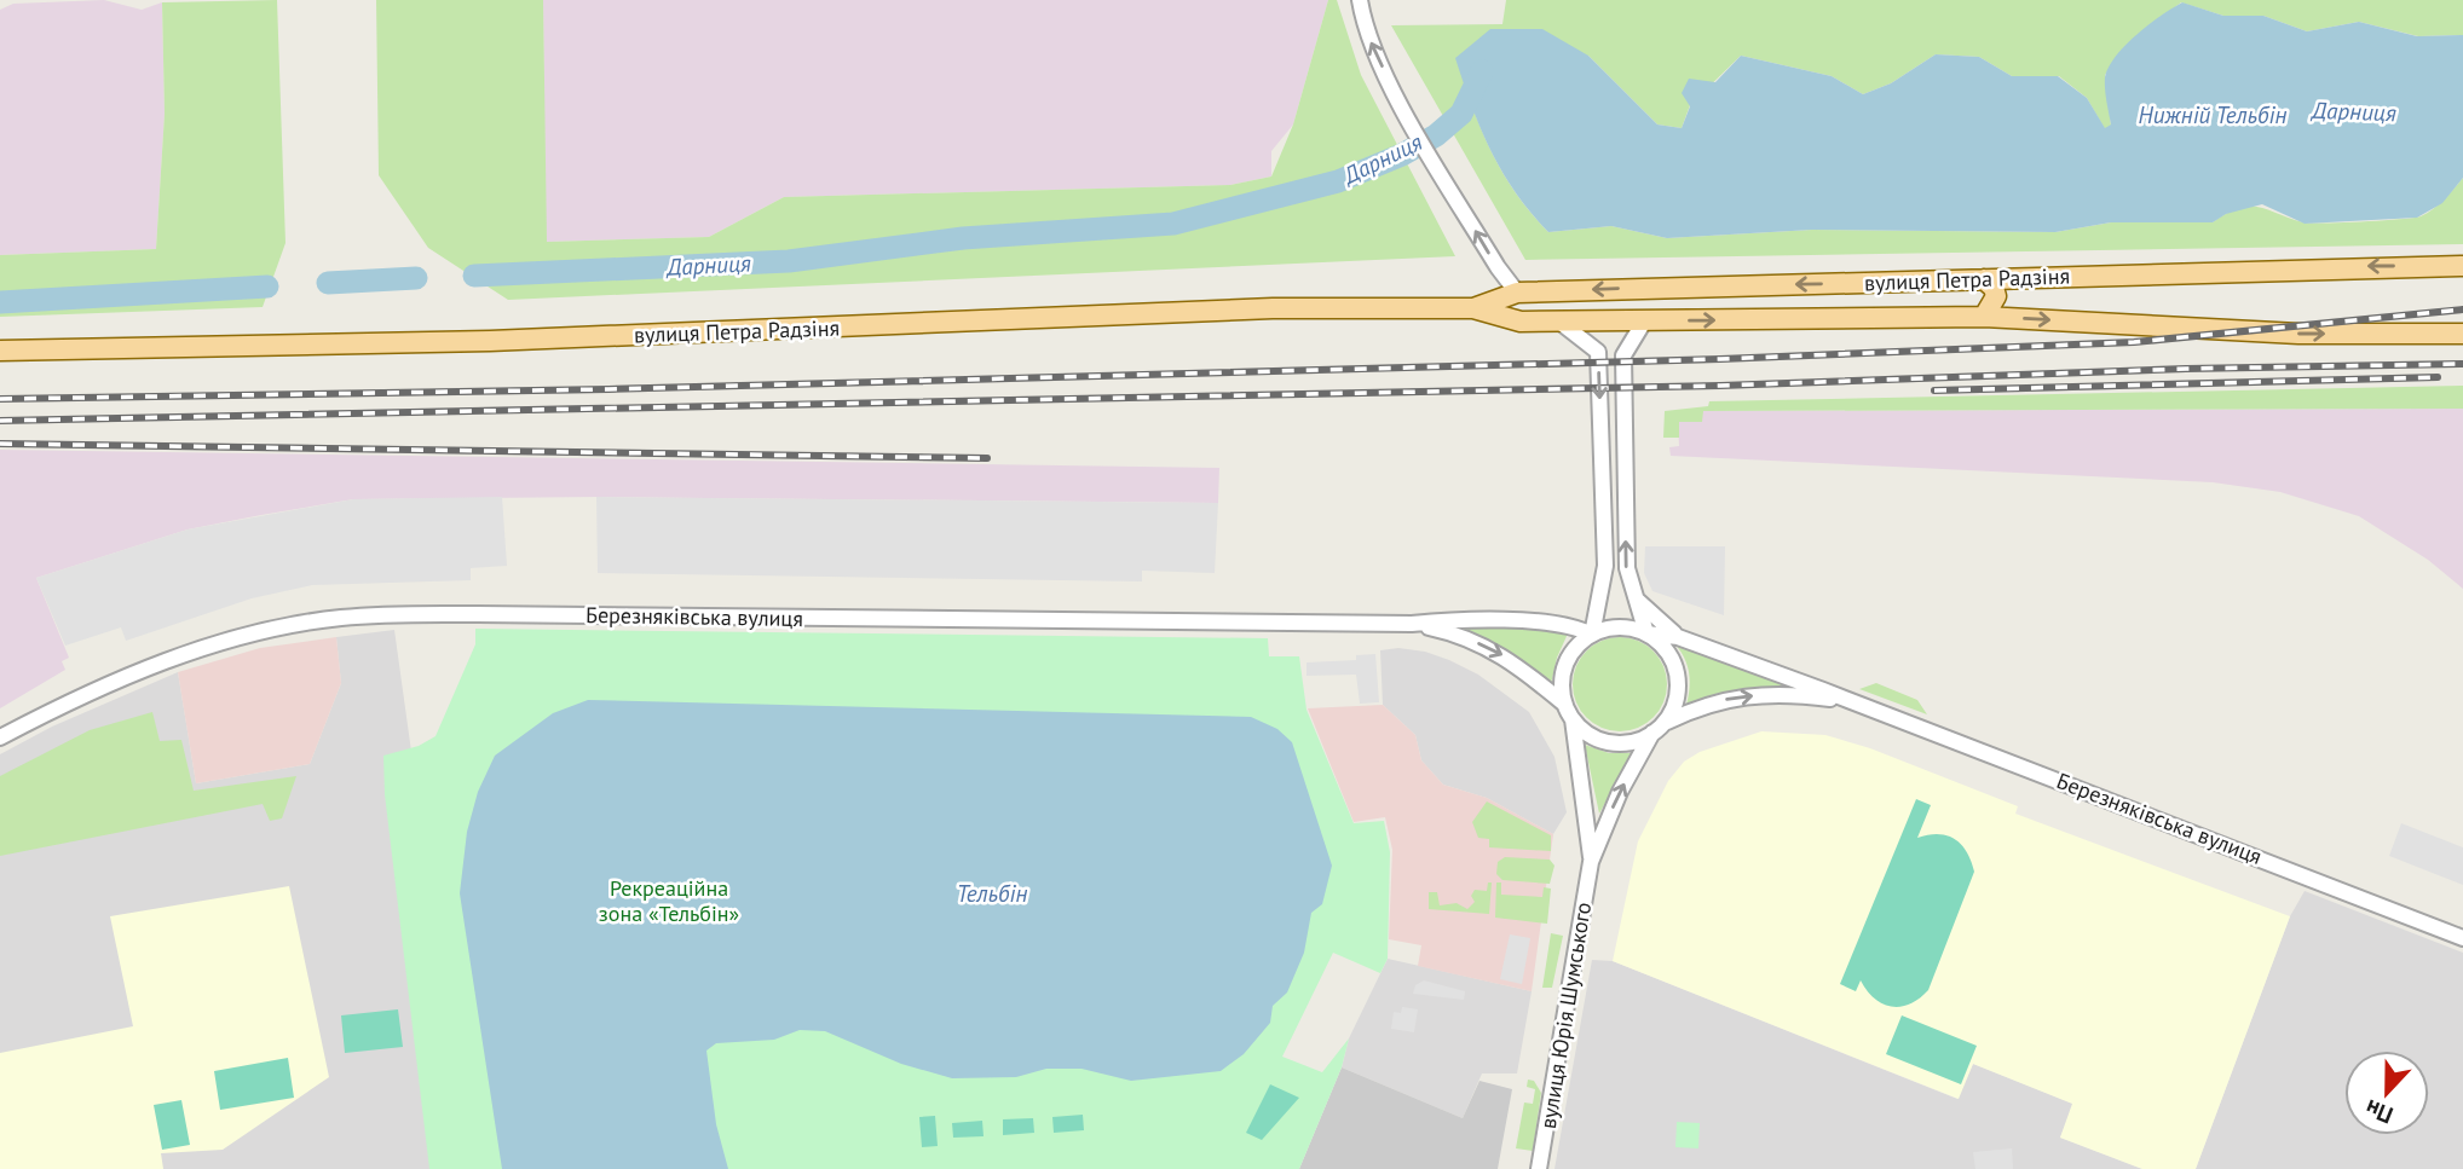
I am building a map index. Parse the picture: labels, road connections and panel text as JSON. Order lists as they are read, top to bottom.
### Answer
{
  "streets": {
    "main road": ["вулиця Петра Радзіня"],
    "street": ["Березняківська вулиця", "вулиця Юрія Шумського"]
  },
  "crossings": [
    ["Березняківська вулиця", "вулиця Юрія Шумського"]
  ],
  "water": ["Дарниця", "Нижній Тельбін", "Тельбін"],
  "parks": ["Рекреаційна зона «Тельбін»"],
  "north": "bottom"
}
